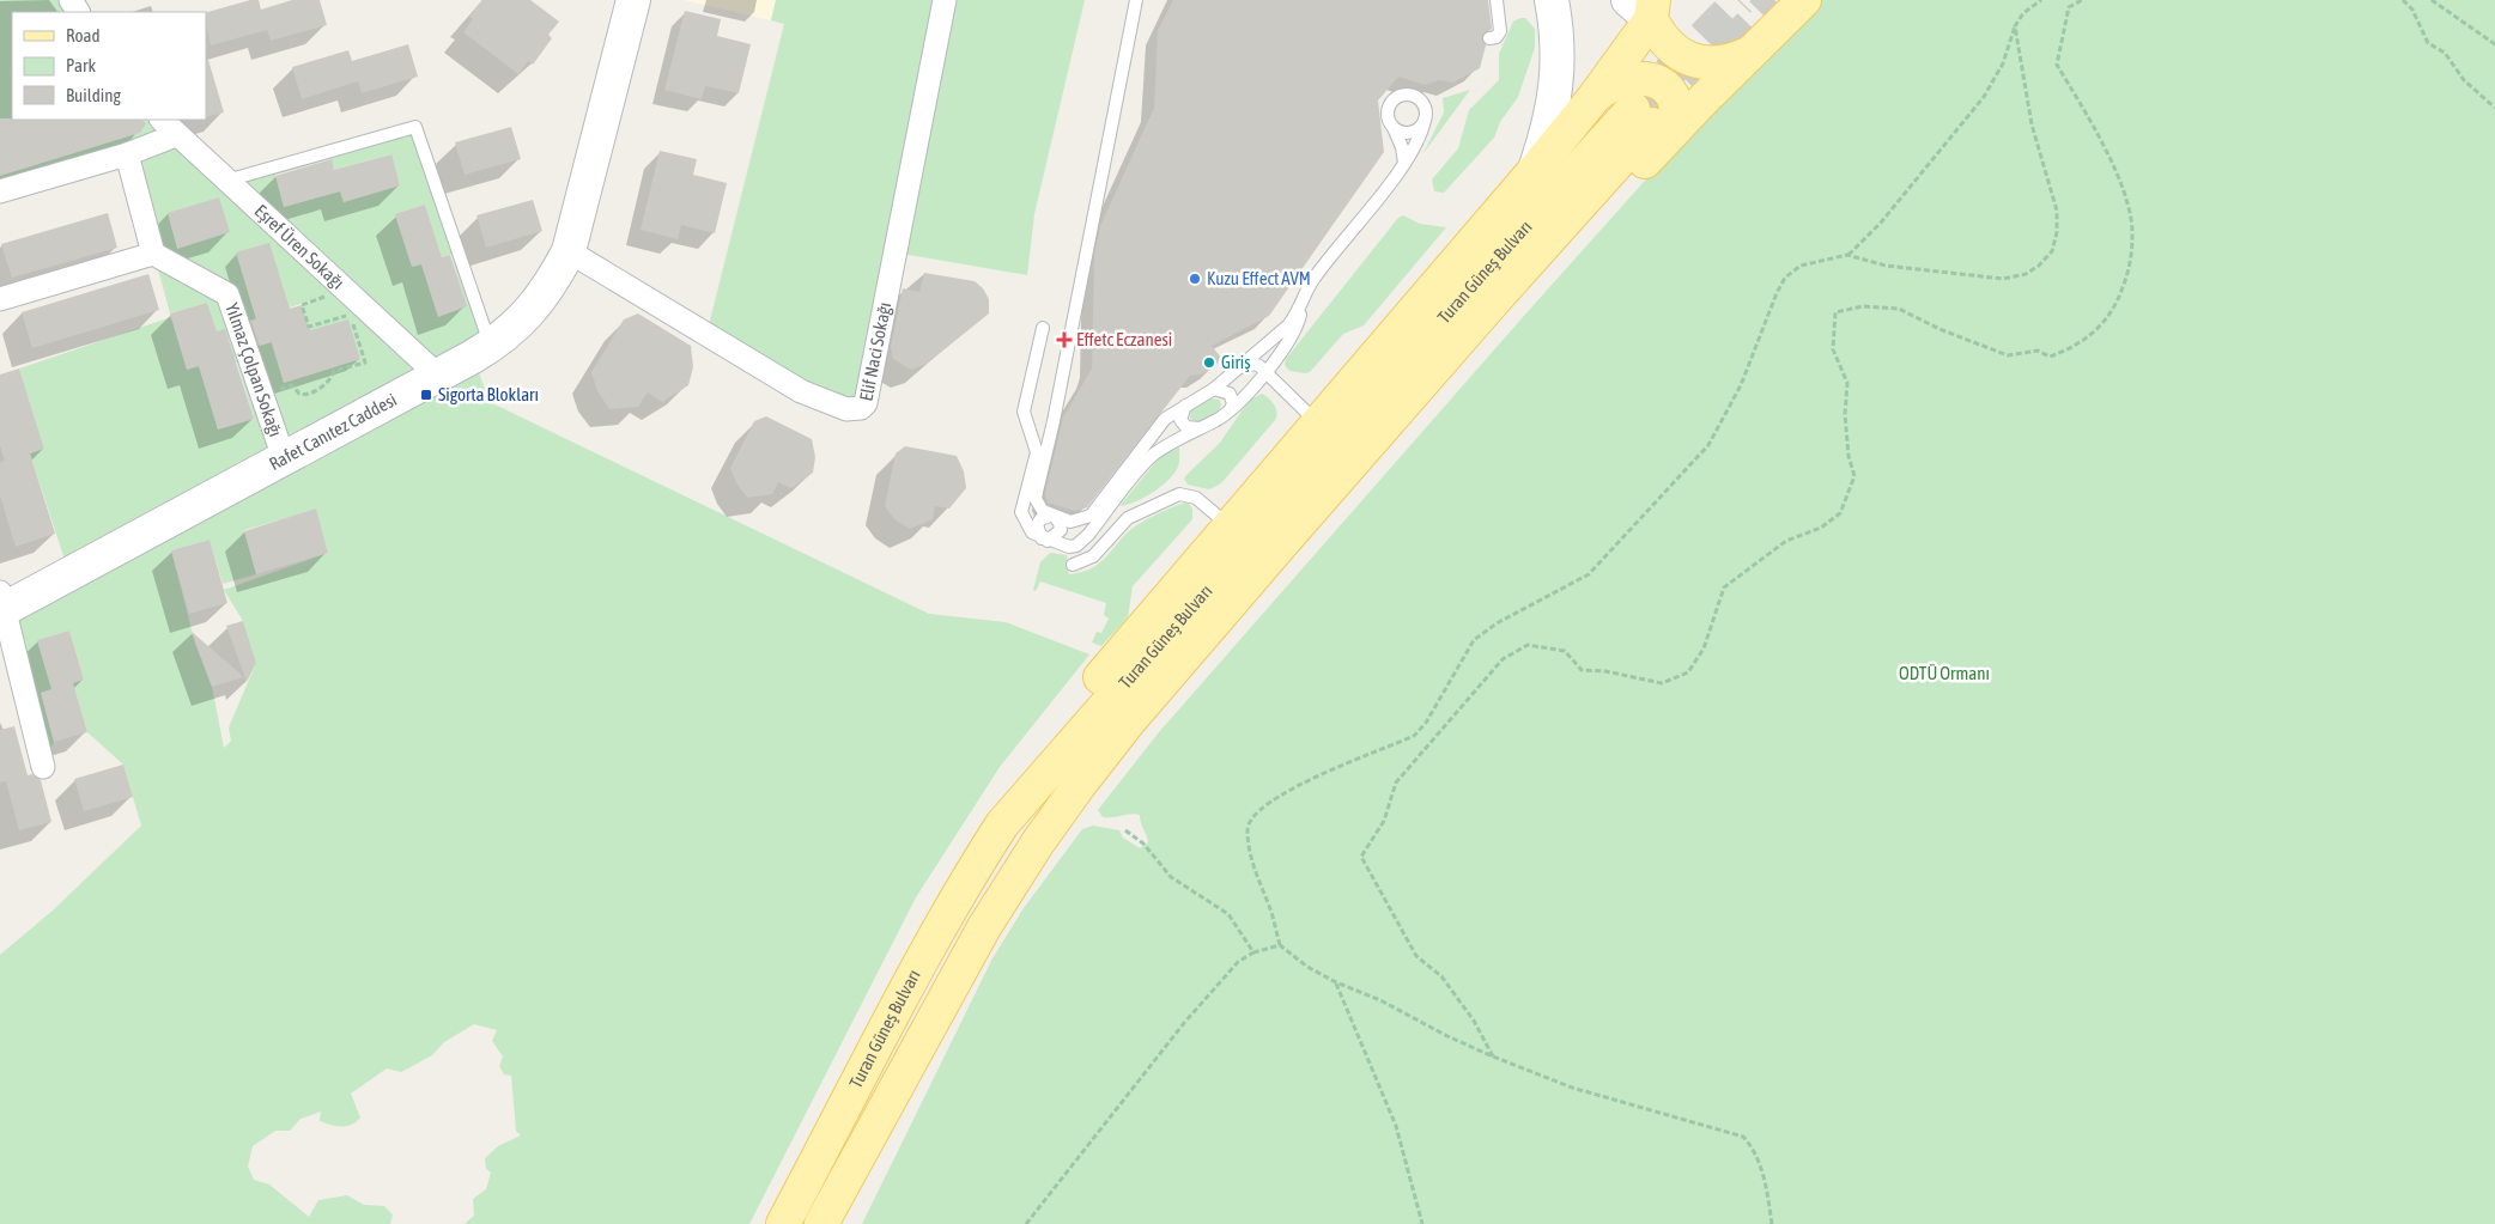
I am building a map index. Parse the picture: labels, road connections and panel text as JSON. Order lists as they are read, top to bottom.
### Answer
{
  "streets": {
    "main road": ["Turan Güneş Bulvarı"],
    "street": [
      "Eşref Üren Sokağı",
      "Elif Naci Sokağı",
      "Yılmaz Çolpan Sokağı",
      "Rafet Canıtez Caddesi"
    ]
  },
  "crossings": [
    ["Eşref Üren Sokağı", "Rafet Canıtez Caddesi"],
    ["Elif Naci Sokağı", "Rafet Canıtez Caddesi"],
    ["Yılmaz Çolpan Sokağı", "Rafet Canıtez Caddesi"]
  ],
  "parks": ["ODTÜ Ormanı"],
  "places": {
    "other": ["Kuzu Effect AVM", "Giriş"],
    "health": ["Effetc Eczanesi"],
    "transit": ["Sigorta Blokları"]
  },
  "legend": ["Road", "Park", "Building"]
}
